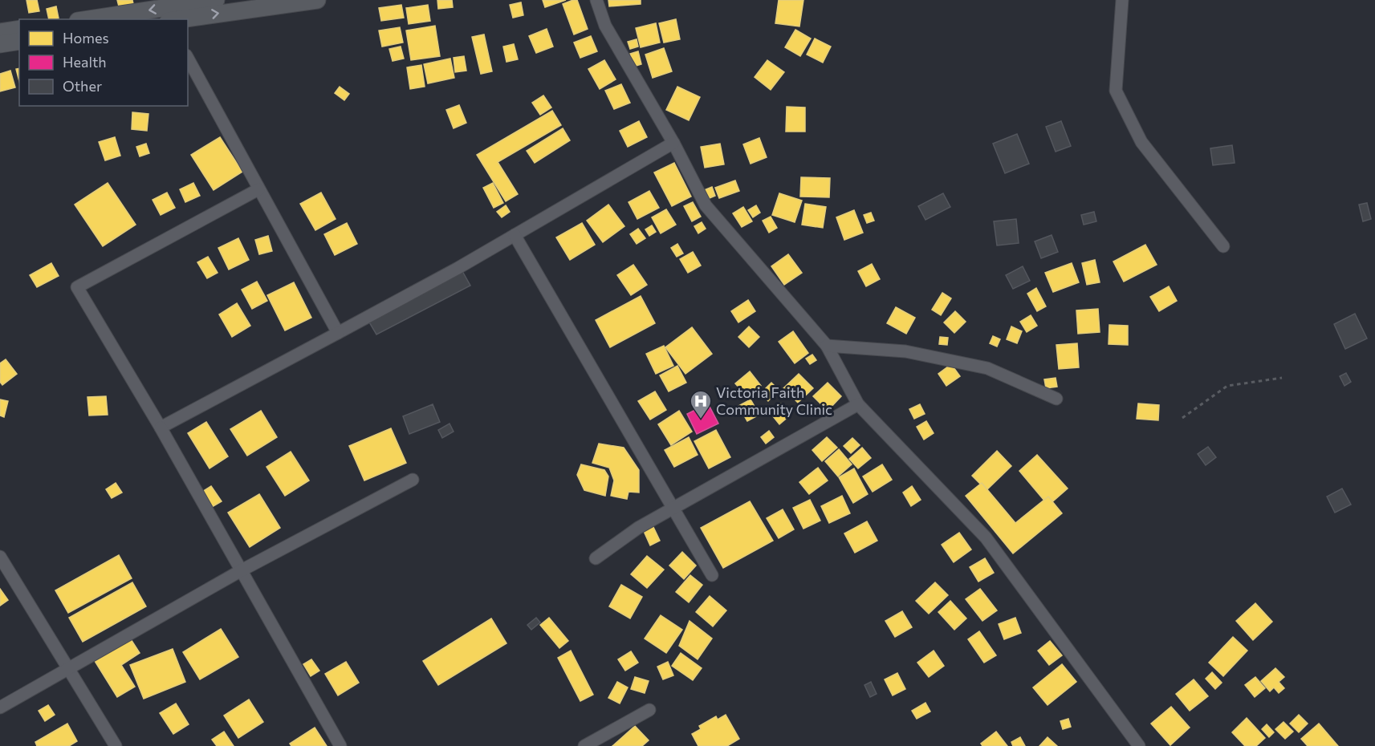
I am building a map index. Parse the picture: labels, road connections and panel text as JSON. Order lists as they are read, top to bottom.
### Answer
{
  "places": {
    "hospital": ["Victoria Faith Community Clinic"]
  },
  "legend": ["Homes", "Health", "Other"]
}
